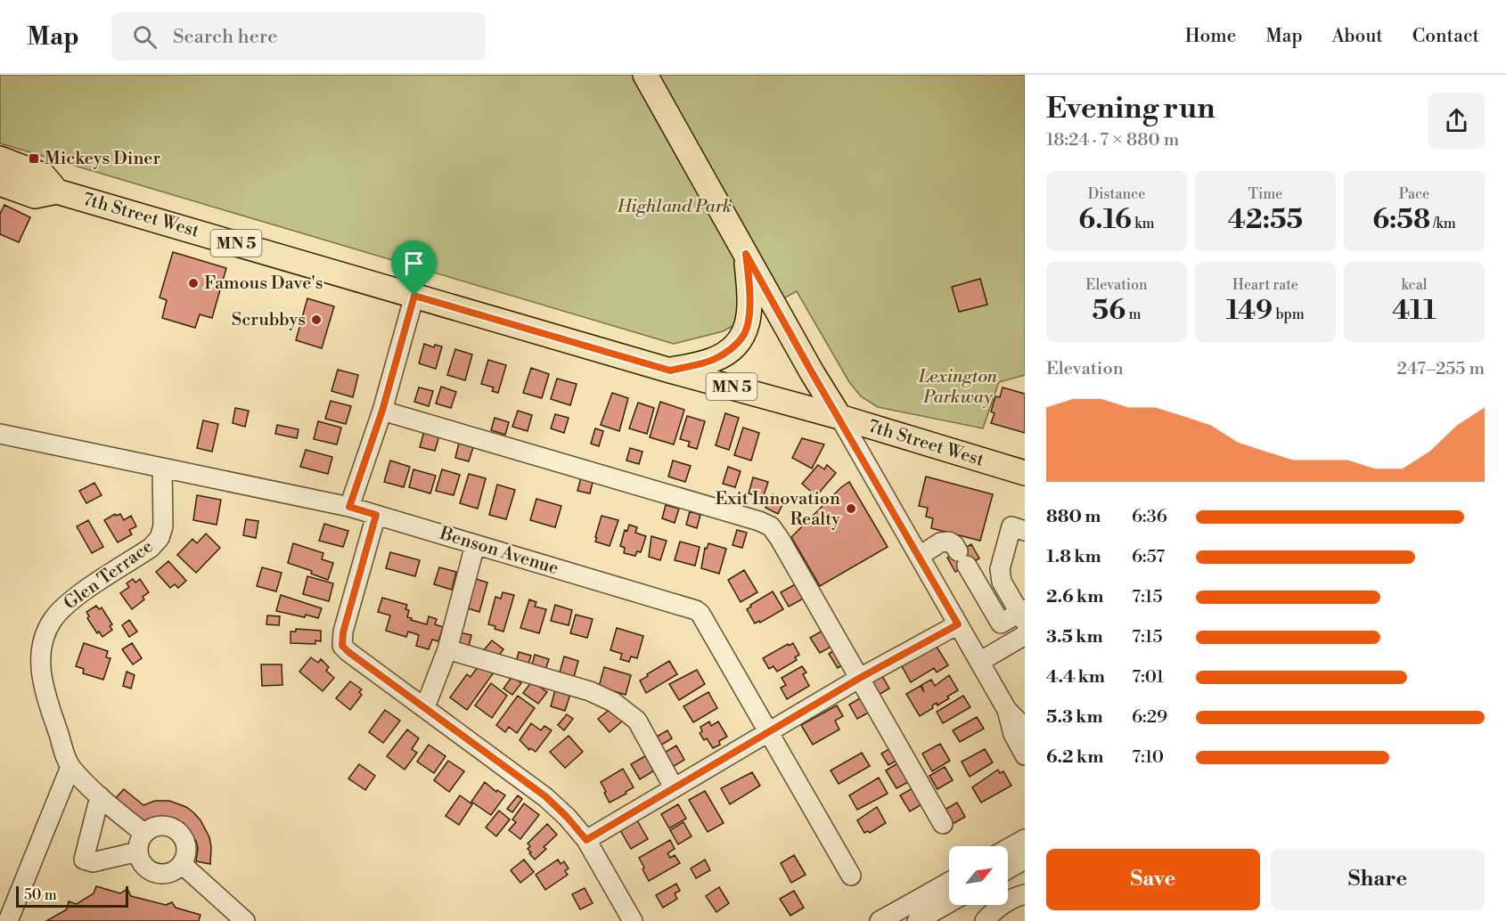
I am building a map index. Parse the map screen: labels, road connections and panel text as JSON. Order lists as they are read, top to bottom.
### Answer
{
  "streets": {
    "main road": ["7th Street West", "MN 5"],
    "street": ["Benson Avenue", "Glen Terrace"]
  },
  "crossings": [
    ["Benson Avenue", "Glen Terrace"]
  ],
  "parks": ["Highland Park", "Lexington Parkway"],
  "places": {
    "transit": ["Mickeys Diner"],
    "other": ["Famous Dave's", "Scrubbys", "Exit Innovation Realty"]
  },
  "scale_bar": "50 m",
  "north": "top right",
  "page": {
    "header": "Map",
    "search": "Search here",
    "nav": [
      "Home",
      "Map",
      "About",
      "Contact"
    ],
    "heading": ["Evening run", "18:24 · 7 × 880 m"],
    "stats": [
      ["Distance", "6.16 km"],
      ["Time", "42:55"],
      ["Pace", "6:58 /km"],
      ["Elevation", "56 m"],
      ["Heart rate", "149 bpm"],
      ["kcal", "411"]
    ],
    "chart": ["Elevation", "247–255 m"],
    "list": [
      {
        "name": "880 m",
        "note": "6:36"
      },
      {
        "name": "1.8 km",
        "note": "6:57"
      },
      {
        "name": "2.6 km",
        "note": "7:15"
      },
      {
        "name": "3.5 km",
        "note": "7:15"
      },
      {
        "name": "4.4 km",
        "note": "7:01"
      },
      {
        "name": "5.3 km",
        "note": "6:29"
      },
      {
        "name": "6.2 km",
        "note": "7:10"
      }
    ],
    "buttons": ["Save", "Share"],
    "scale": "50 m"
  }
}
